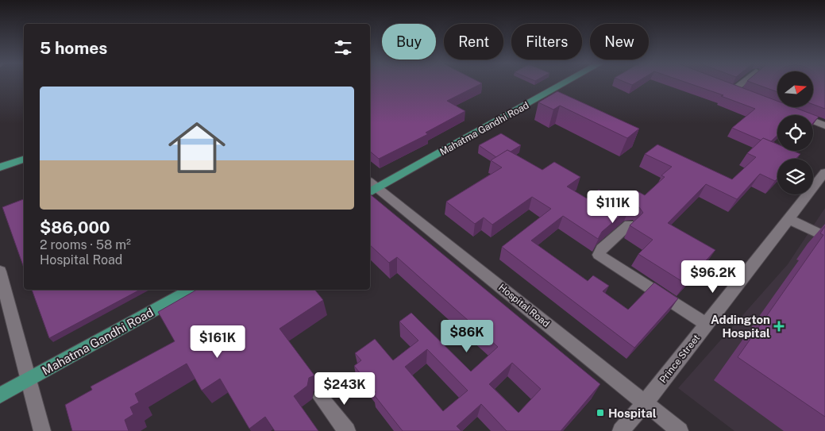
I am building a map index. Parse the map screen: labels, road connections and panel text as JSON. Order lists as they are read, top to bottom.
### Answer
{
  "streets": {
    "main road": ["Mahatma Gandhi Road"],
    "street": ["Hospital Road", "Prince Street"]
  },
  "crossings": [
    ["Mahatma Gandhi Road", "Hospital Road"],
    ["Hospital Road", "Prince Street"]
  ],
  "places": {
    "health": ["Addington Hospital"],
    "transit": ["Hospital"]
  },
  "north": "right",
  "page": {
    "chip": [
      "Buy",
      "Rent",
      "Filters",
      "New"
    ],
    "heading": "5 homes",
    "list": [
      {
        "name": "$86,000",
        "note": "2 rooms · 58 m² · Hospital Road"
      }
    ],
    "price": [
      "$111K",
      "$96.2K",
      "$86K",
      "$161K",
      "$243K"
    ]
  }
}
